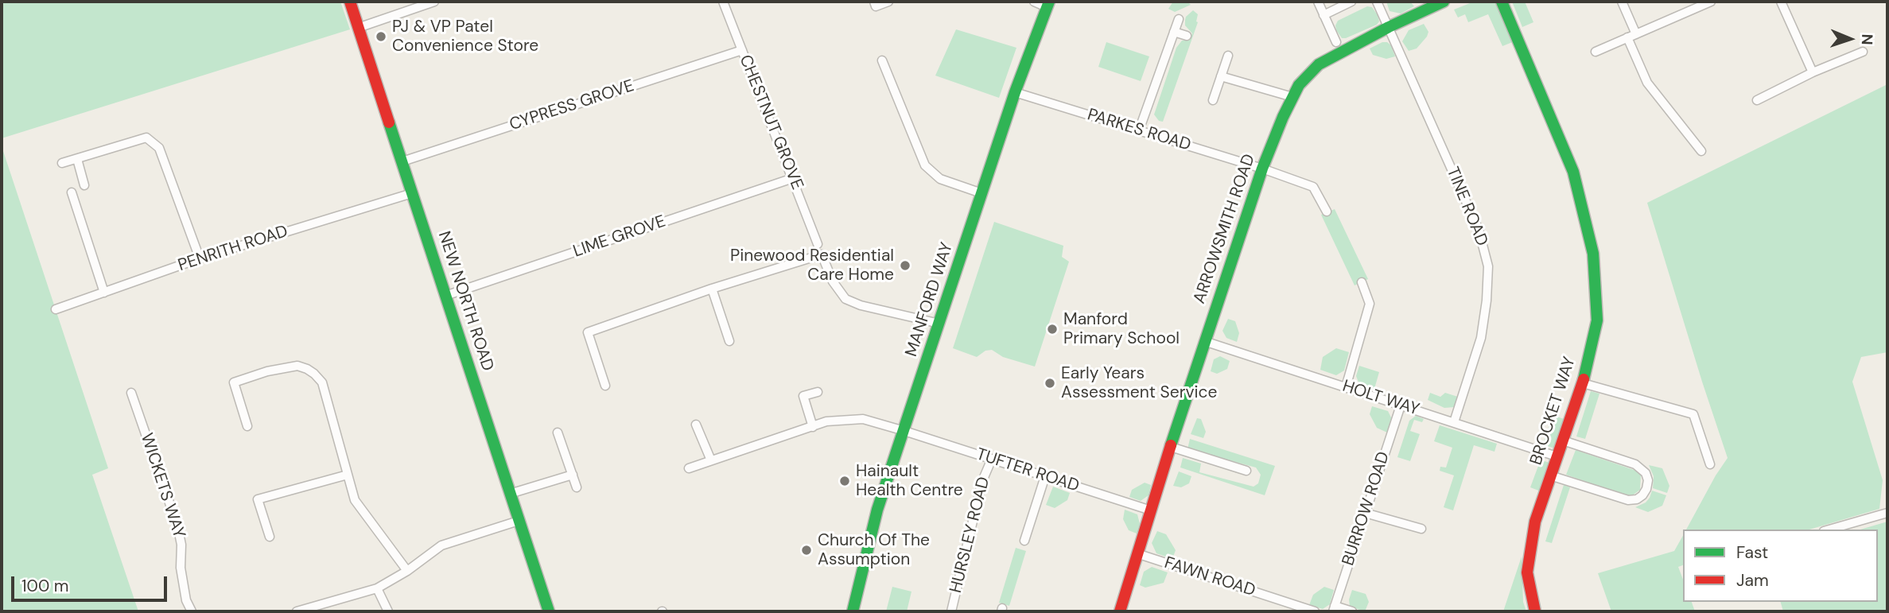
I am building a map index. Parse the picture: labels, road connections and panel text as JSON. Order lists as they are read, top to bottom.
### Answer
{
  "streets": {
    "street": [
      "CYPRESS GROVE",
      "CHESTNUT GROVE",
      "PARKES ROAD",
      "TINE ROAD",
      "ARROWSMITH ROAD",
      "LIME GROVE",
      "PENRITH ROAD",
      "MANFORD WAY",
      "NEW NORTH ROAD",
      "HOLT WAY",
      "BROCKET WAY",
      "TUFTER ROAD",
      "WICKETS WAY",
      "BURROW ROAD",
      "HURSLEY ROAD",
      "FAWN ROAD"
    ]
  },
  "crossings": [
    ["CYPRESS GROVE", "CHESTNUT GROVE"],
    ["CYPRESS GROVE", "NEW NORTH ROAD"],
    ["CHESTNUT GROVE", "LIME GROVE"],
    ["PARKES ROAD", "ARROWSMITH ROAD"],
    ["PARKES ROAD", "MANFORD WAY"],
    ["TINE ROAD", "ARROWSMITH ROAD"],
    ["TINE ROAD", "HOLT WAY"],
    ["ARROWSMITH ROAD", "HOLT WAY"],
    ["ARROWSMITH ROAD", "TUFTER ROAD"],
    ["ARROWSMITH ROAD", "FAWN ROAD"],
    ["LIME GROVE", "NEW NORTH ROAD"],
    ["PENRITH ROAD", "NEW NORTH ROAD"],
    ["MANFORD WAY", "TUFTER ROAD"],
    ["HOLT WAY", "BROCKET WAY"],
    ["HOLT WAY", "BURROW ROAD"],
    ["TUFTER ROAD", "HURSLEY ROAD"]
  ],
  "places": [
    "PJ & VP Patel Convenience Store",
    "Pinewood Residential Care Home",
    "Manford Primary School",
    "Early Years Assessment Service",
    "Hainault Health Centre",
    "Church Of The Assumption"
  ],
  "legend": ["Fast", "Jam"],
  "scale_bar": "100 m",
  "north": "right"
}
